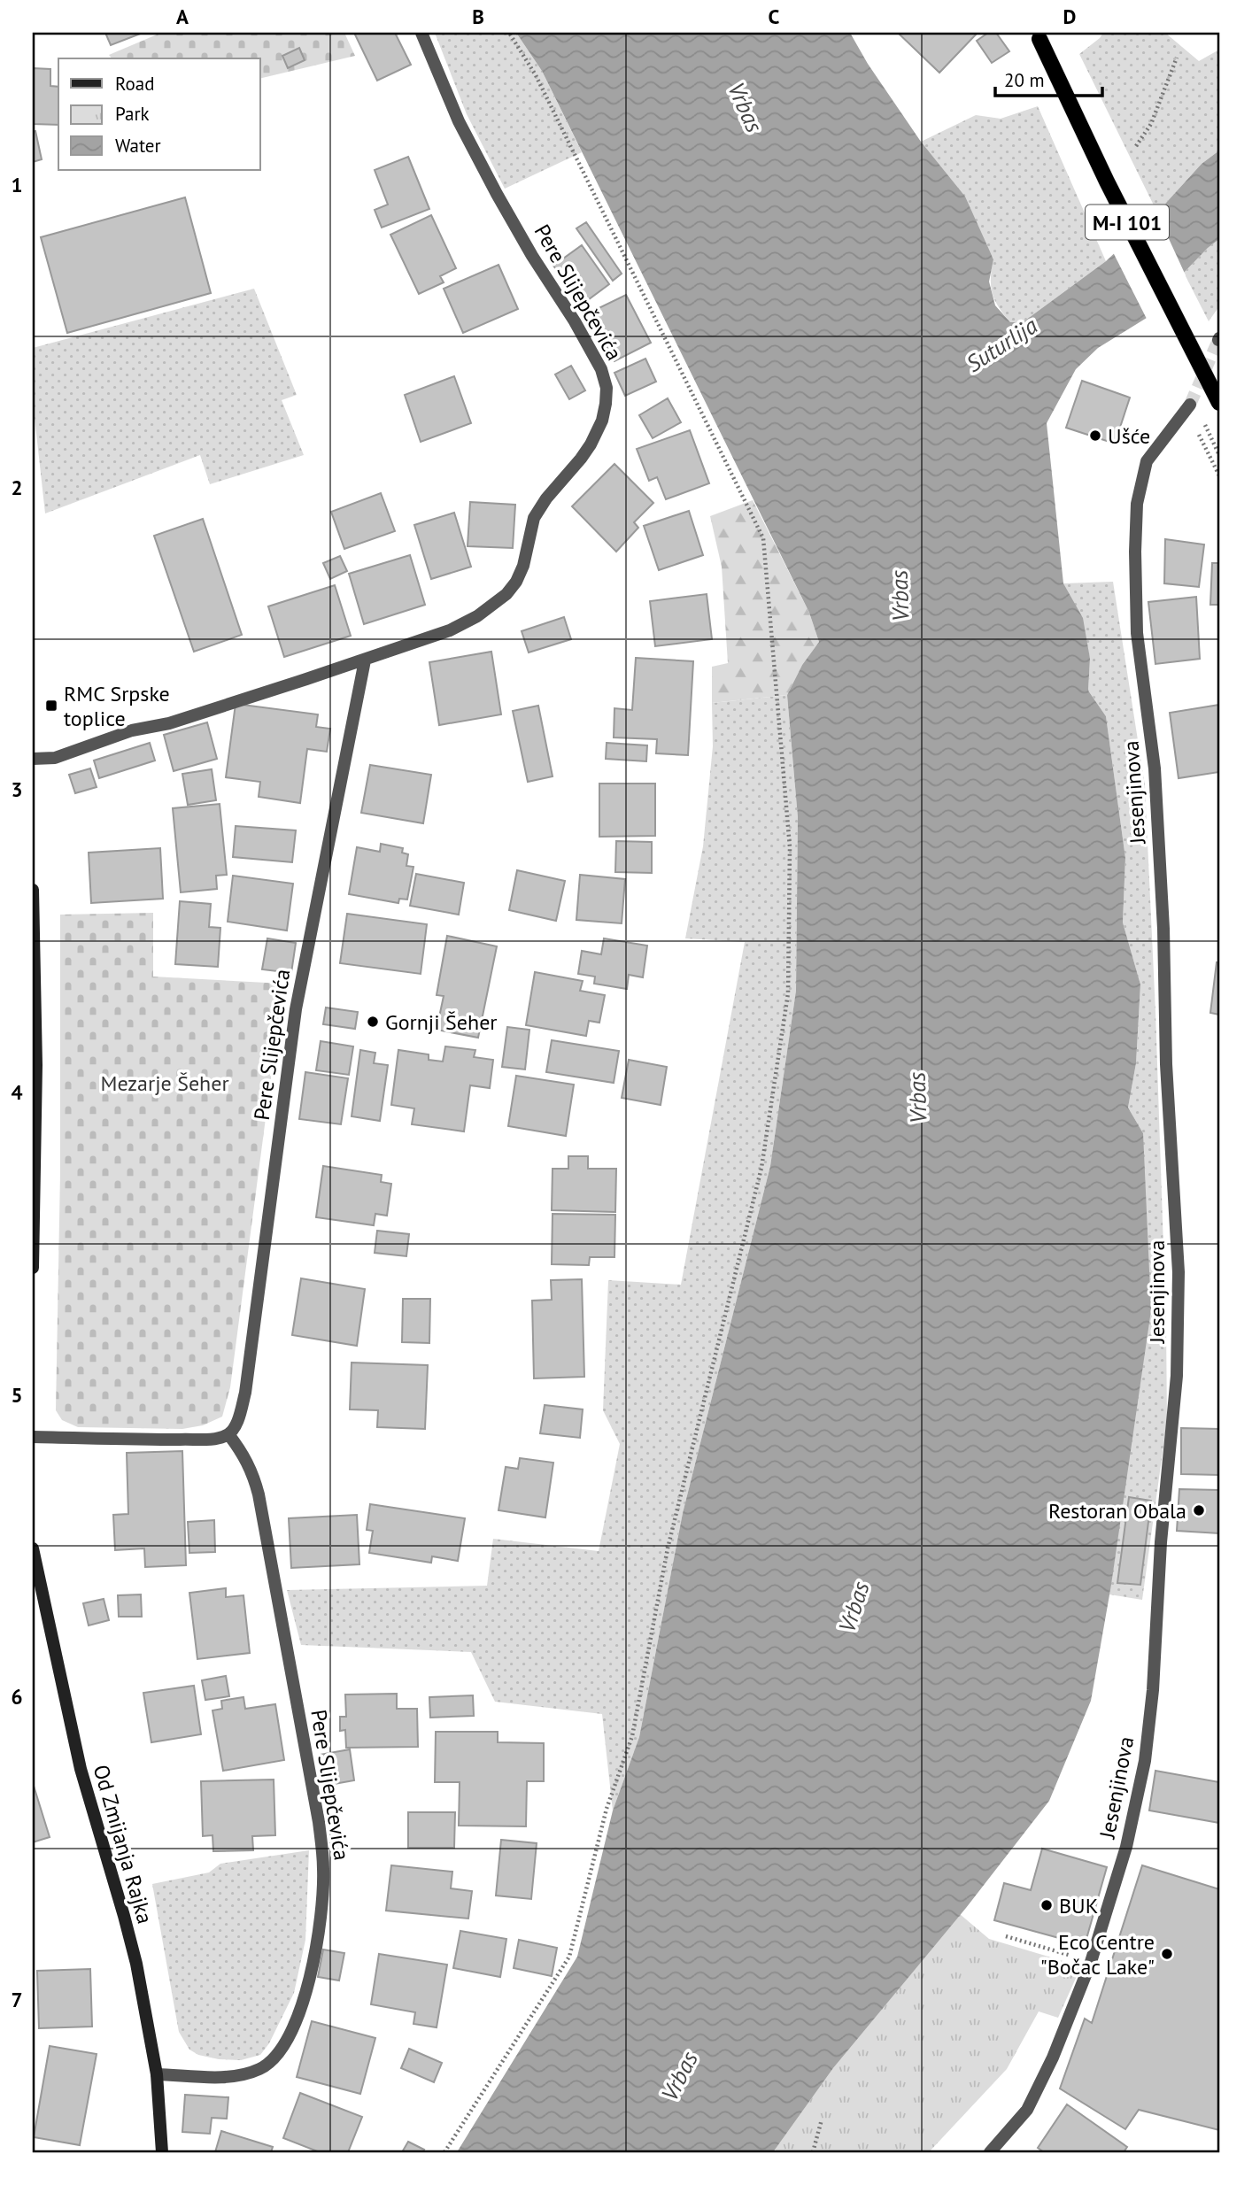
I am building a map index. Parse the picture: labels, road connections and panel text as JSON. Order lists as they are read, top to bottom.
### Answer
{
  "streets": {
    "main road": ["M-I 101"],
    "street": ["Pere Slijepčevića", "Jesenjinova", "Od Zmijanja Rajka"]
  },
  "crossings": [
    ["Pere Slijepčevića", "Od Zmijanja Rajka"]
  ],
  "water": ["Vrbas", "Suturlija"],
  "parks": ["Mezarje Šeher"],
  "places": {
    "other": [
      "Ušće",
      "Gornji Šeher",
      "Restoran Obala",
      "BUK",
      "Eco Centre \"Bočac Lake\""
    ],
    "transit": ["RMC Srpske toplice"]
  },
  "legend": ["Road", "Park", "Water"],
  "scale_bar": "20 m",
  "grid": {
    "columns": [
      "A",
      "B",
      "C",
      "D"
    ],
    "rows": [
      "1",
      "2",
      "3",
      "4",
      "5",
      "6",
      "7"
    ]
  }
}
